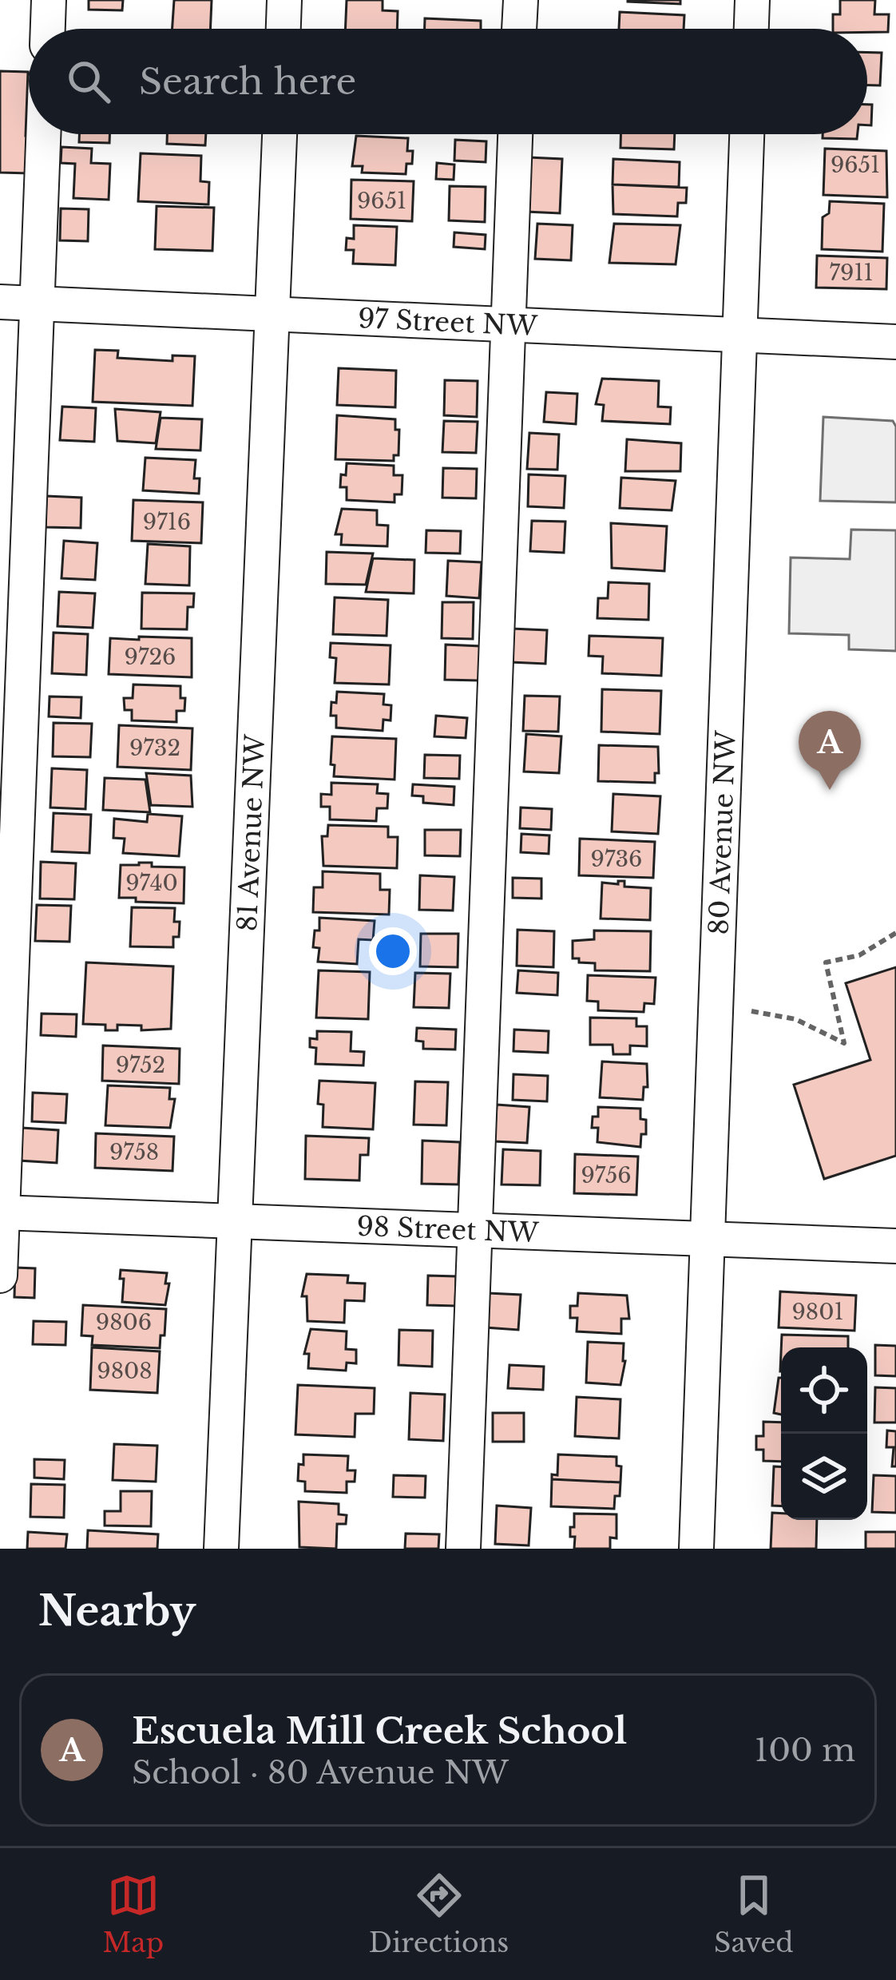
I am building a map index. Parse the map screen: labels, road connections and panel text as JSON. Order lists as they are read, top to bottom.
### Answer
{
  "streets": {
    "street": [
      "97 Street NW",
      "81 Avenue NW",
      "80 Avenue NW",
      "98 Street NW"
    ]
  },
  "crossings": [
    ["97 Street NW", "81 Avenue NW"],
    ["97 Street NW", "80 Avenue NW"],
    ["81 Avenue NW", "98 Street NW"],
    ["80 Avenue NW", "98 Street NW"]
  ],
  "house_numbers": [
    "9651",
    "9651",
    "7911",
    "9716",
    "9726",
    "9732",
    "9736",
    "9740",
    "9752",
    "9758",
    "9756",
    "9801",
    "9806",
    "9808"
  ],
  "page": {
    "search": "Search here",
    "pins": "A",
    "heading": "Nearby",
    "list": [
      {
        "mark": "A",
        "name": "Escuela Mill Creek School",
        "note": "School · 80 Avenue NW",
        "value": "100 m"
      }
    ],
    "nav": ["Map", "Directions", "Saved"]
  }
}
